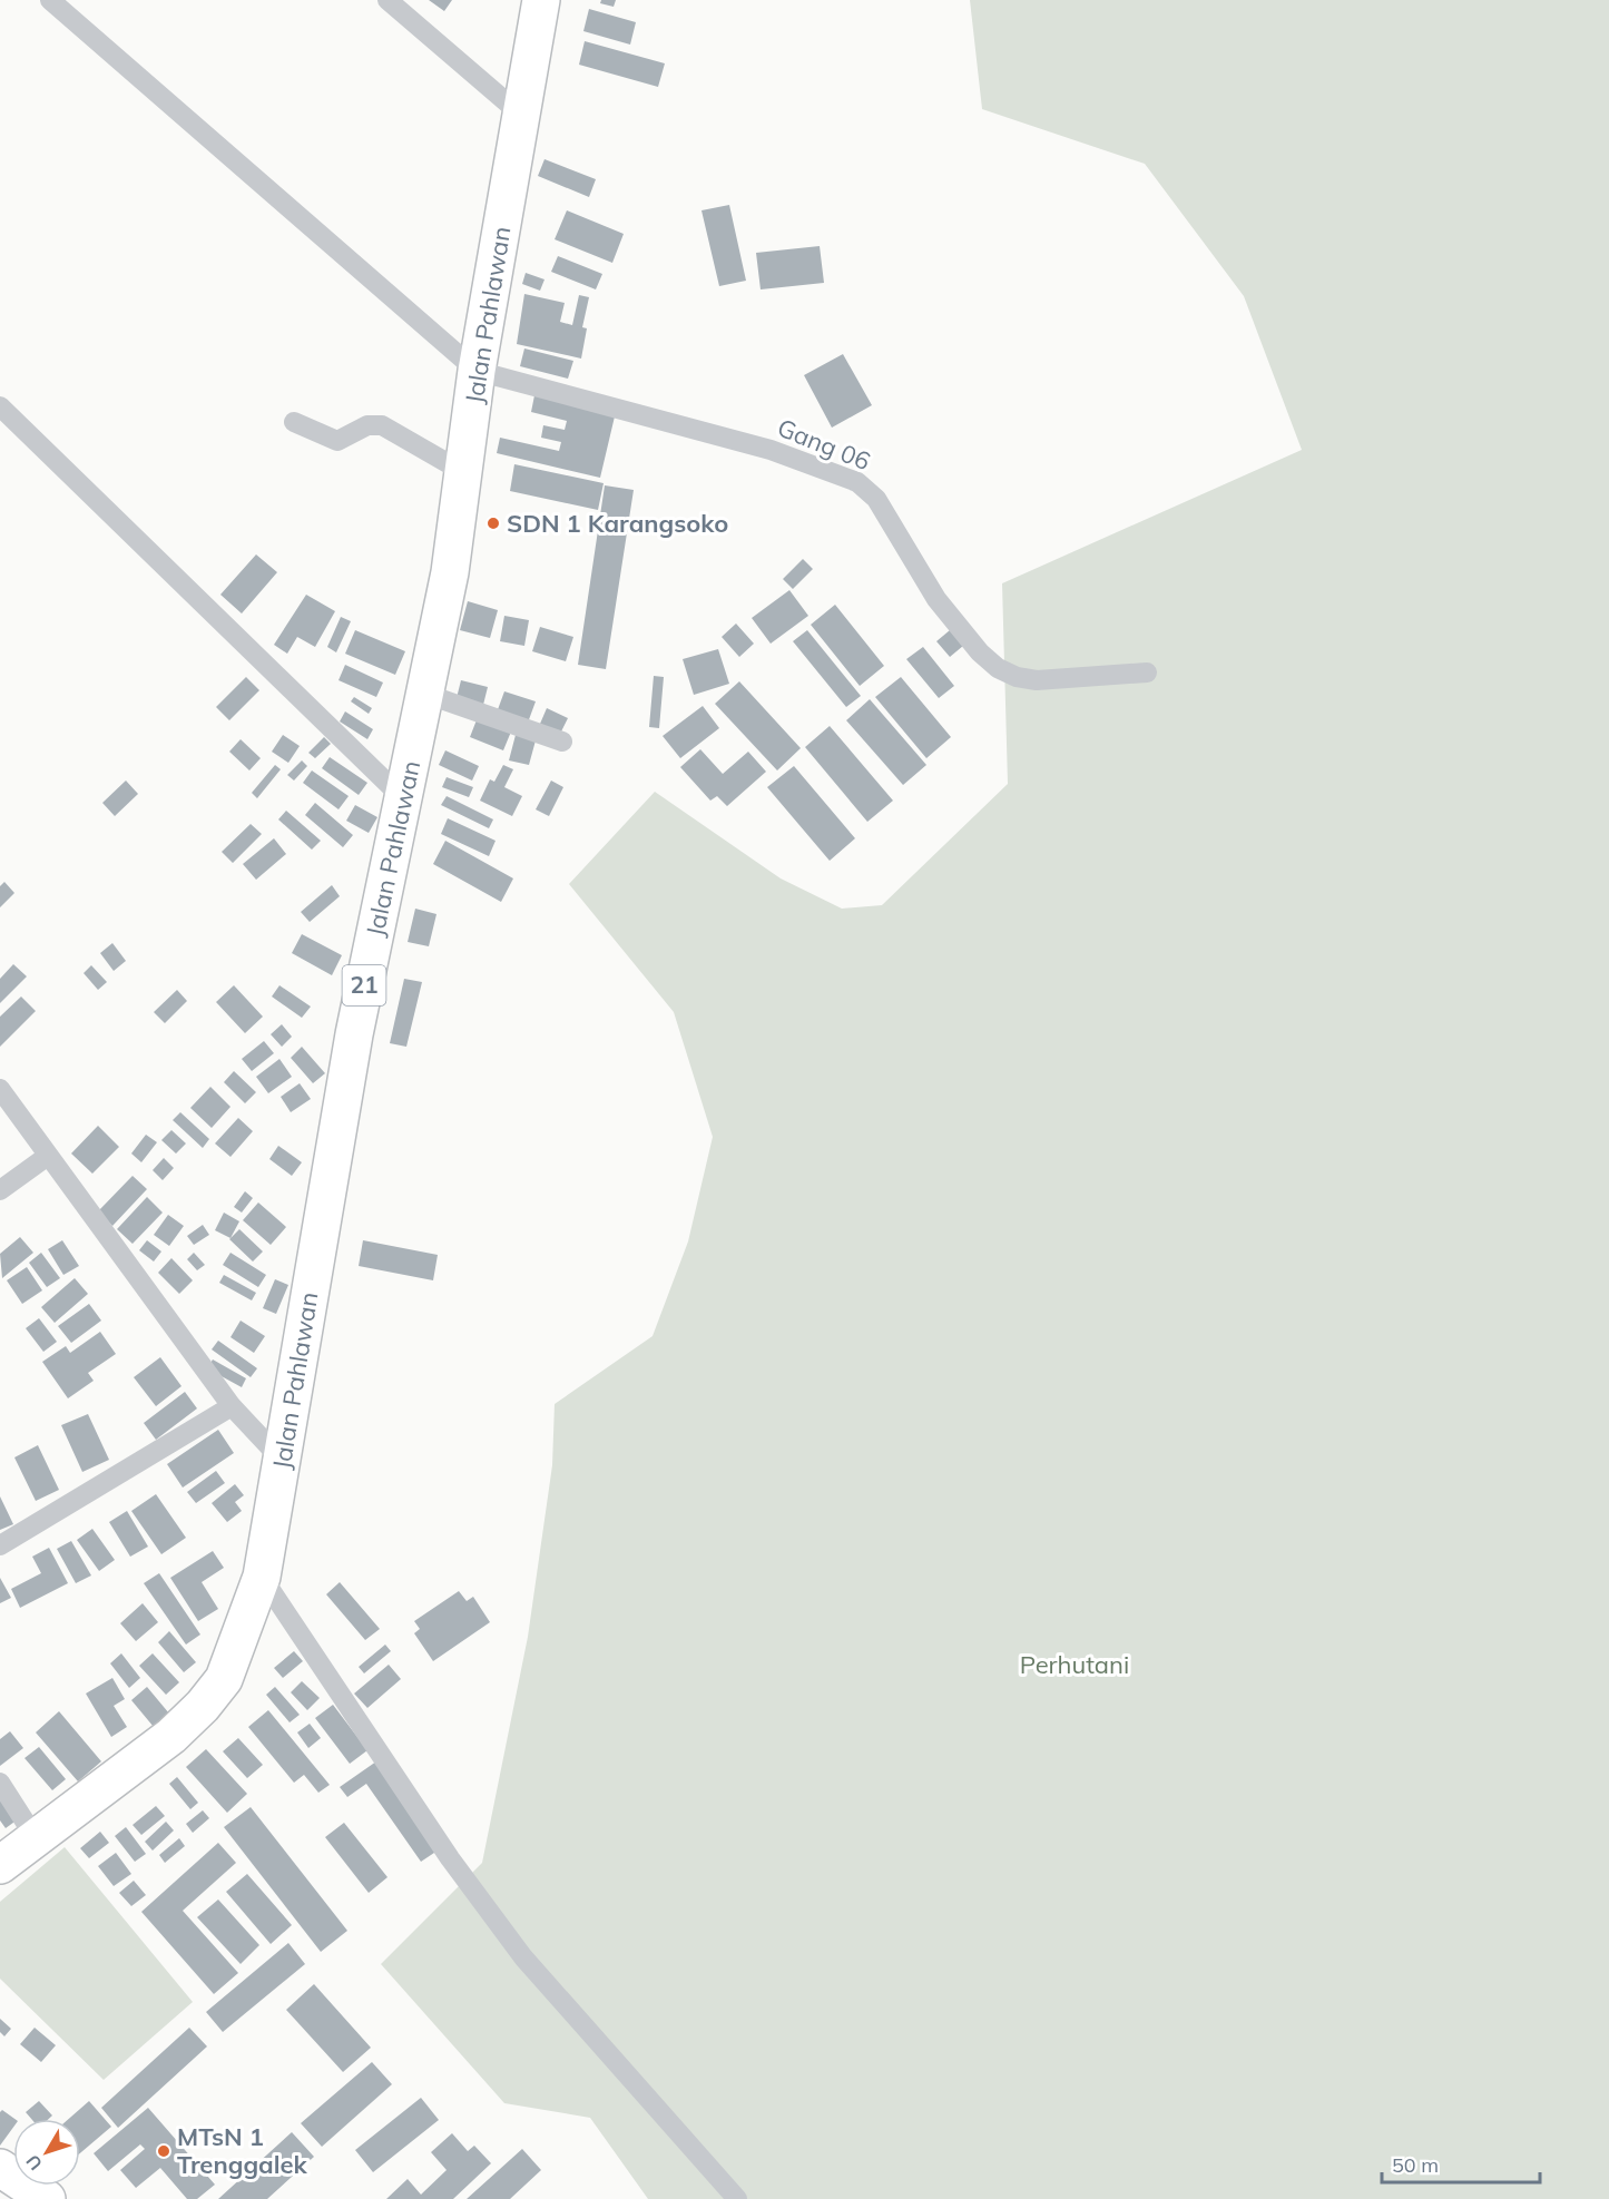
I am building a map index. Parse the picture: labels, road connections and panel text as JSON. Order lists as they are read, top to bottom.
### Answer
{
  "streets": {
    "highway": ["Jalan Pahlawan", "21"],
    "street": ["Gang 06"]
  },
  "crossings": [
    ["Jalan Pahlawan", "Gang 06"]
  ],
  "parks": ["Perhutani"],
  "places": ["SDN 1 Karangsoko", "MTsN 1 Trenggalek"],
  "scale_bar": "50 m",
  "north": "bottom left"
}
